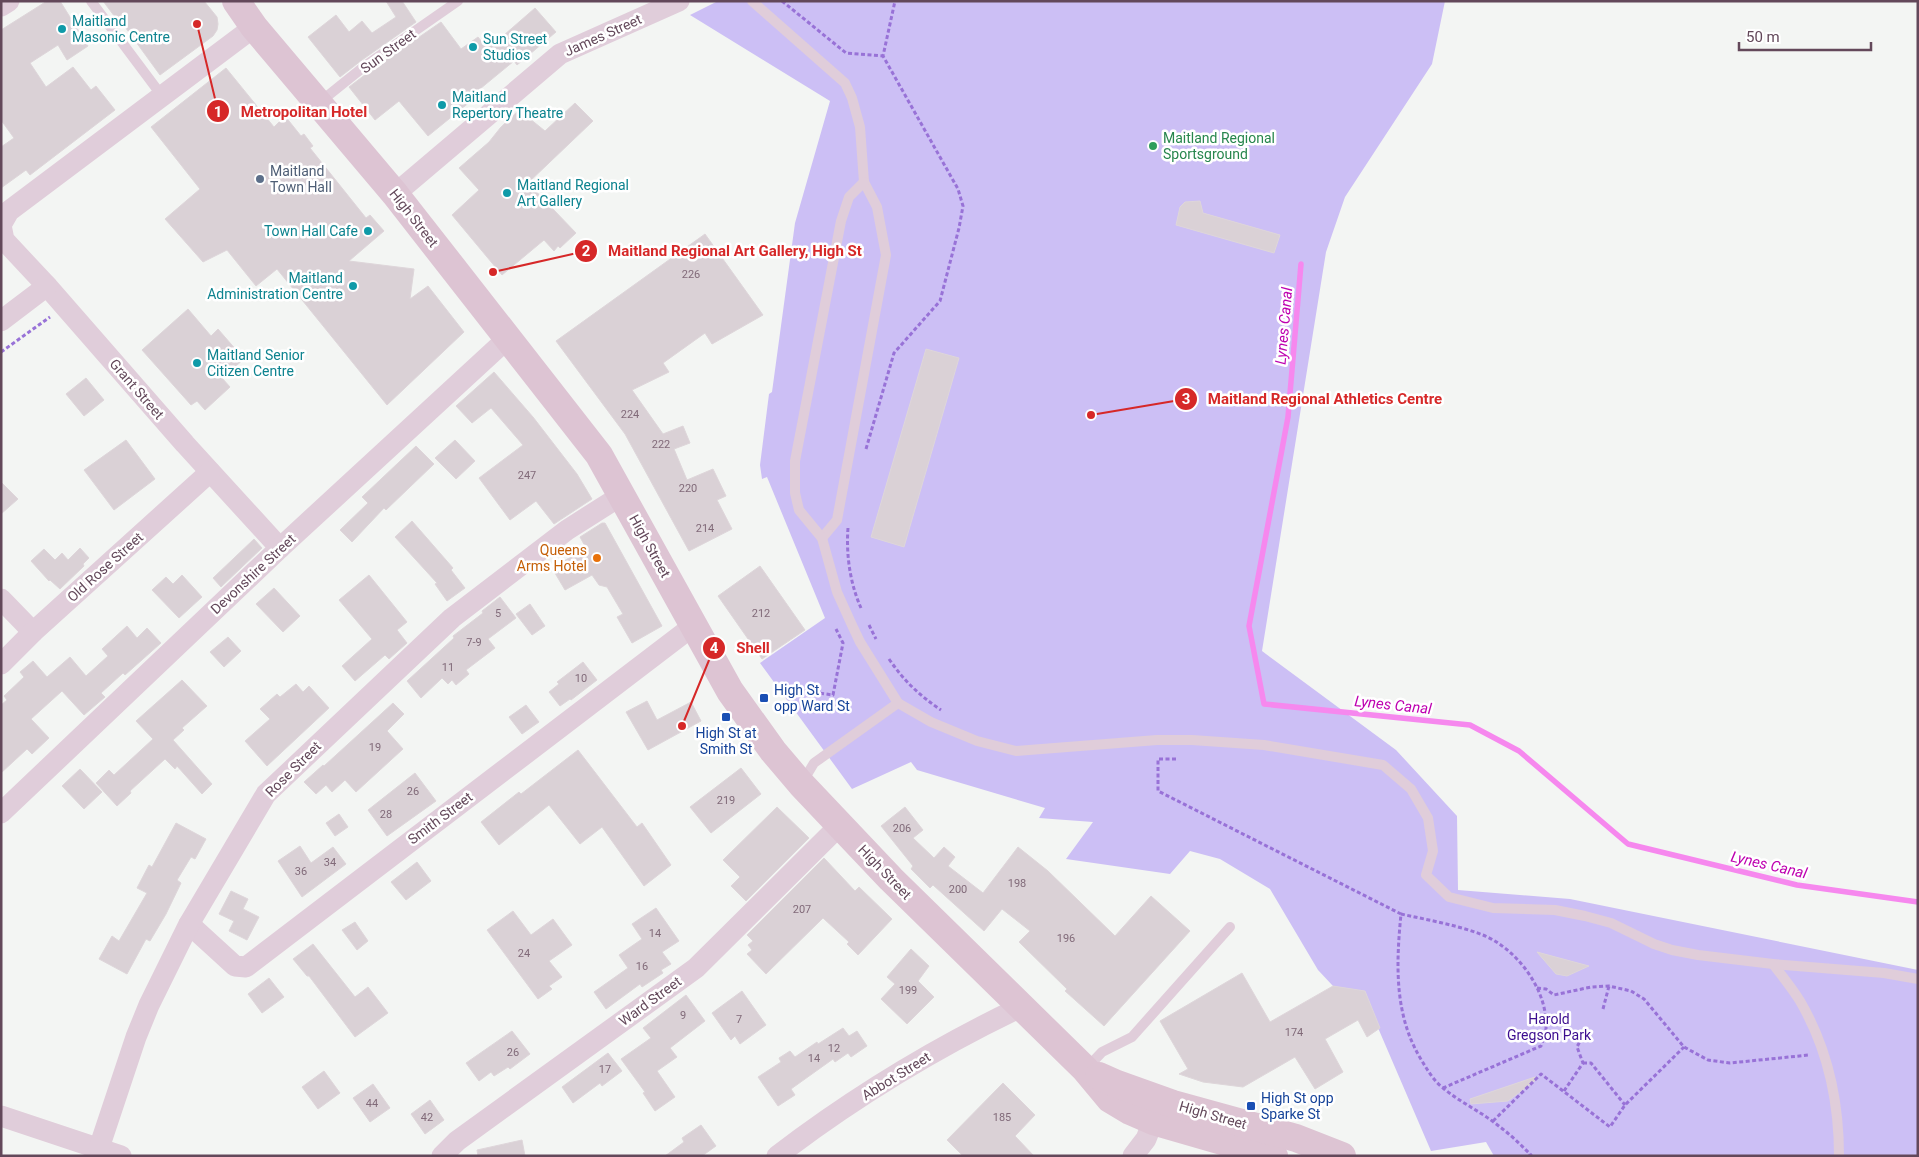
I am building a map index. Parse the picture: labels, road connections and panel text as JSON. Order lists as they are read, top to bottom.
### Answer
{
  "streets": {
    "main road": ["High Street"],
    "street": [
      "James Street",
      "Grant Street",
      "Old Rose Street",
      "Devonshire Street",
      "Rose Street",
      "Smith Street",
      "Ward Street",
      "Abbot Street"
    ],
    "lane": ["Sun Street"]
  },
  "crossings": [
    ["James Street", "High Street"],
    ["Sun Street", "High Street"],
    ["High Street", "Grant Street"],
    ["High Street", "Devonshire Street"],
    ["High Street", "Rose Street"],
    ["High Street", "Smith Street"],
    ["High Street", "Ward Street"],
    ["High Street", "Abbot Street"],
    ["Grant Street", "Old Rose Street"],
    ["Grant Street", "Devonshire Street"],
    ["Rose Street", "Smith Street"]
  ],
  "water": ["Lynes Canal"],
  "parks": ["Harold Gregson Park"],
  "places": {
    "other": [
      "Metropolitan Hotel",
      "Maitland Masonic Centre",
      "Sun Street Studios",
      "Maitland Repertory Theatre",
      "Maitland Regional Sportsground",
      "Maitland Town Hall",
      "Maitland Regional Art Gallery",
      "Town Hall Cafe",
      "Maitland Regional Art Gallery, High St",
      "Maitland Administration Centre",
      "Maitland Senior Citizen Centre",
      "Maitland Regional Athletics Centre",
      "Queens Arms Hotel",
      "Shell"
    ],
    "transit": ["High St opp Ward St", "High St at Smith St", "High St opp Sparke St"]
  },
  "house_numbers": [
    "226",
    "224",
    "222",
    "247",
    "220",
    "214",
    "5",
    "212",
    "7-9",
    "11",
    "10",
    "19",
    "26",
    "219",
    "28",
    "206",
    "34",
    "36",
    "198",
    "200",
    "207",
    "14",
    "196",
    "24",
    "16",
    "199",
    "9",
    "7",
    "174",
    "12",
    "26",
    "14",
    "17",
    "44",
    "42",
    "185"
  ],
  "scale_bar": "50 m"
}
